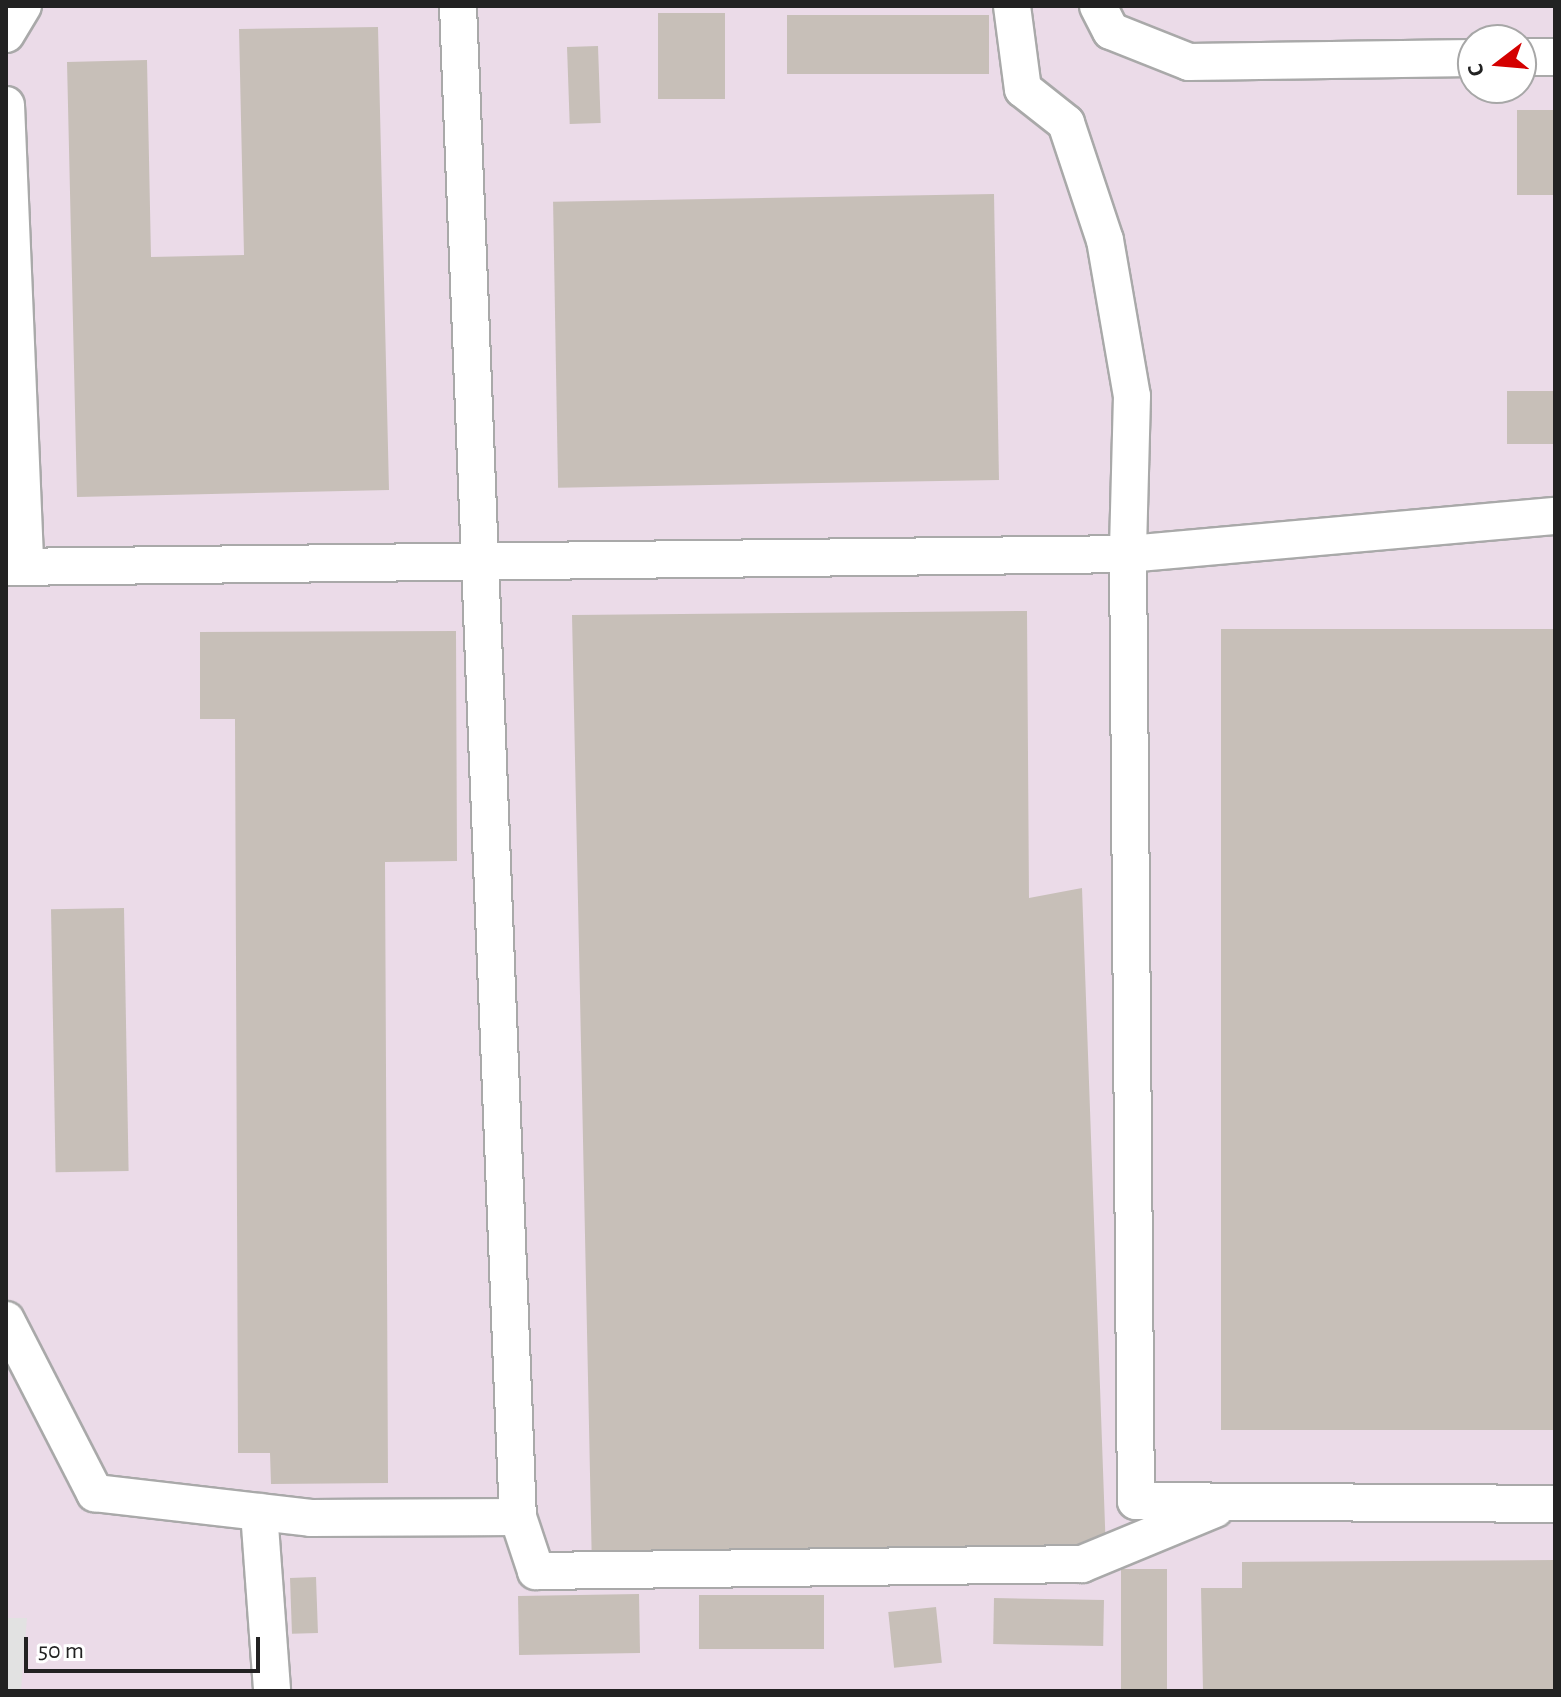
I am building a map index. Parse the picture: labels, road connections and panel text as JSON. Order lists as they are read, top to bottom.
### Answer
{
  "scale_bar": "50 m",
  "north": "left"
}
